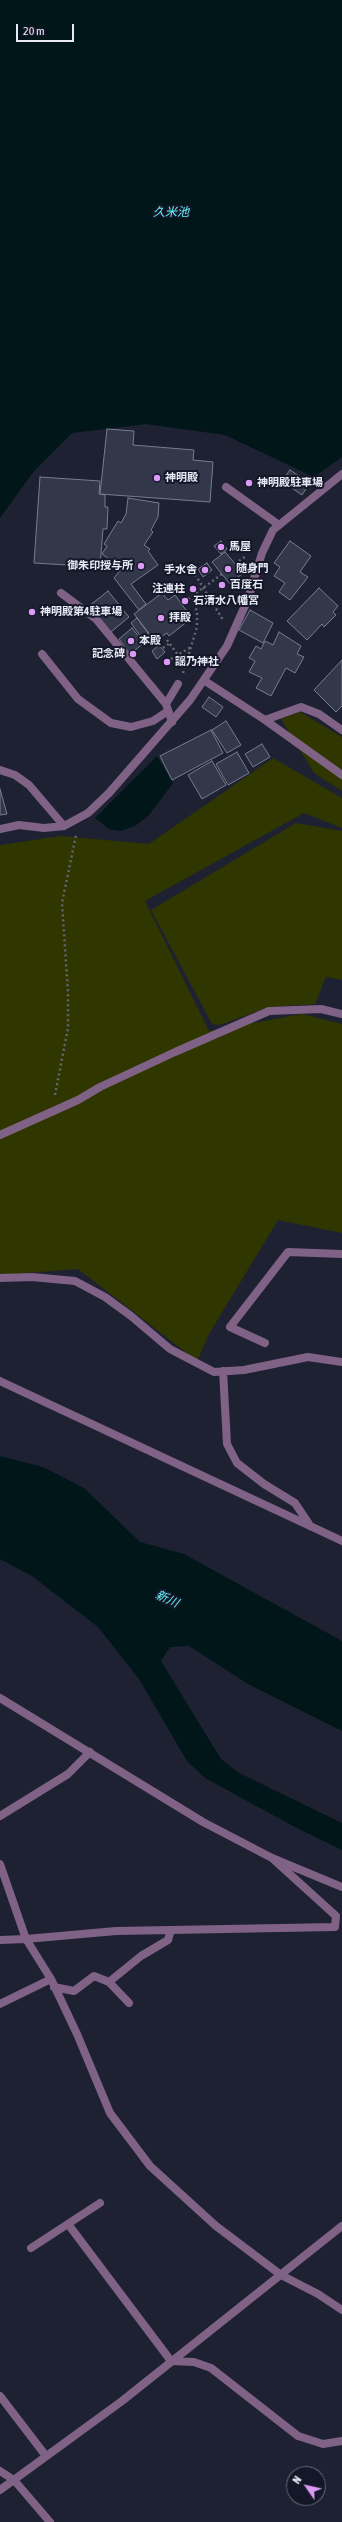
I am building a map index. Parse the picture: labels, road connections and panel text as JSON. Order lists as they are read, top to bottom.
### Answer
{
  "water": ["久米池", "新川"],
  "places": [
    "神明殿",
    "神明殿駐車場",
    "馬屋",
    "御朱印授与所",
    "随身門",
    "手水舎",
    "百度石",
    "注連柱",
    "石清水八幡宮",
    "神明殿第4駐車場",
    "拝殿",
    "本殿",
    "記念碑",
    "謡乃神社"
  ],
  "scale_bar": "20 m",
  "north": "top left"
}
